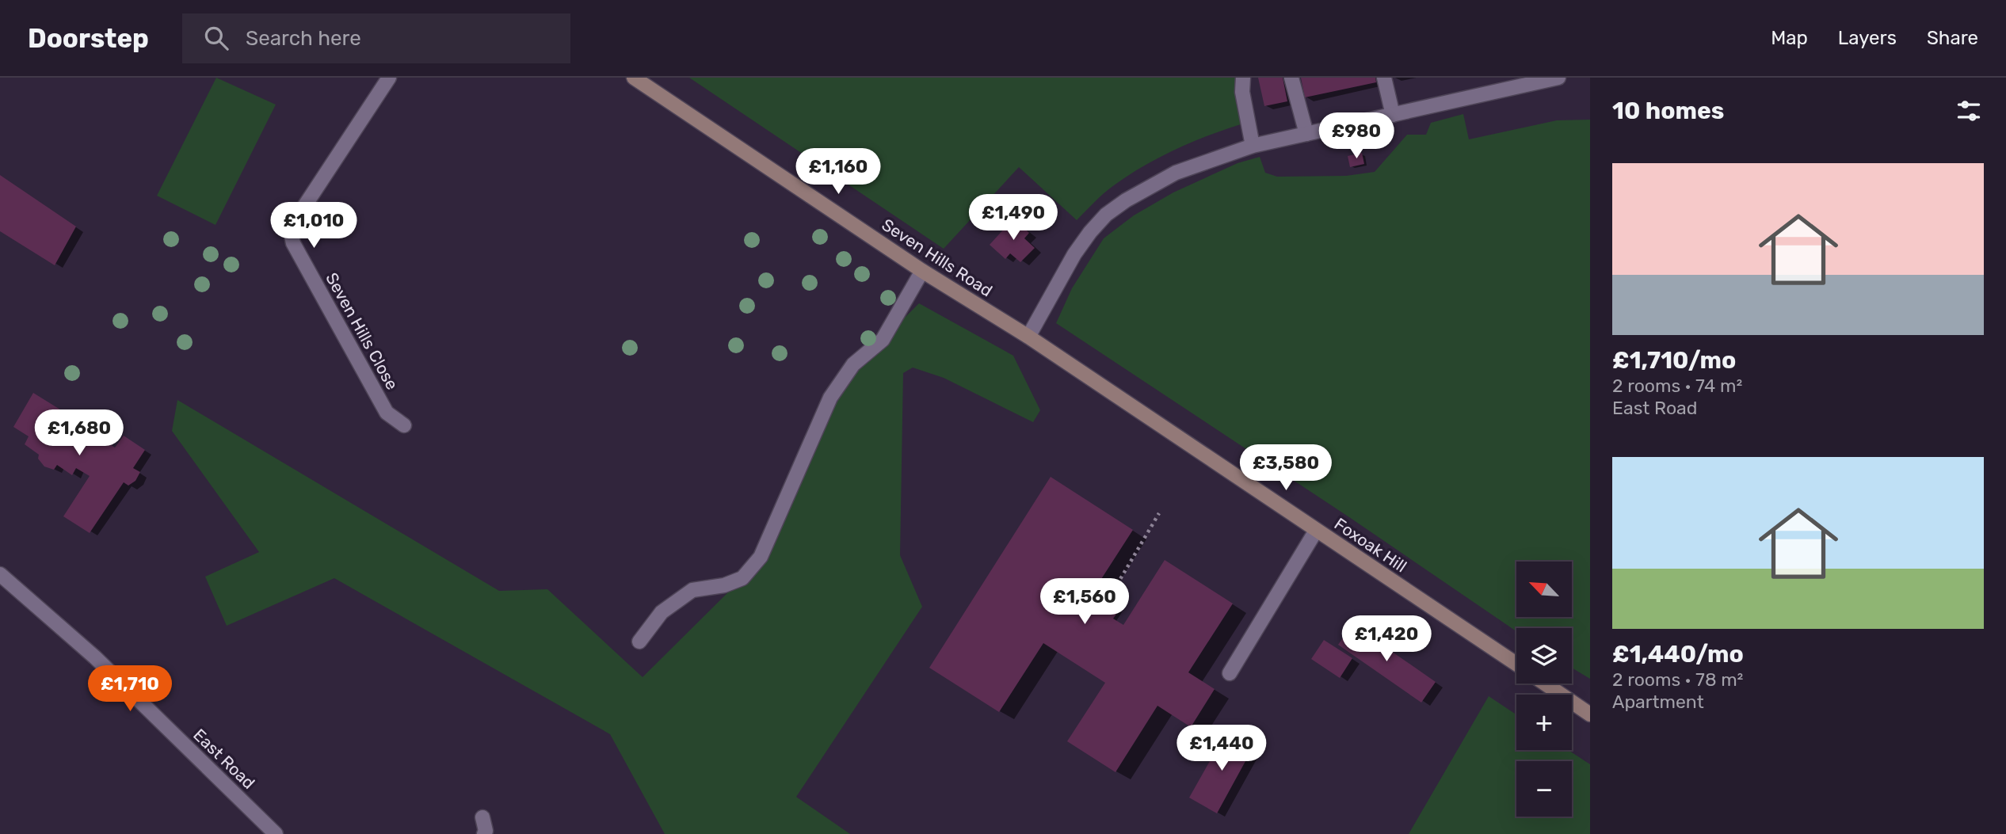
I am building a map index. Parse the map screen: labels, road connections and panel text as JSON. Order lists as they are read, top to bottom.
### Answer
{
  "streets": {
    "main road": ["Seven Hills Road", "Foxoak Hill"],
    "street": ["Seven Hills Close", "East Road"]
  },
  "crossings": [
    ["Seven Hills Road", "Foxoak Hill"]
  ],
  "north": "top left",
  "page": {
    "header": "Doorstep",
    "search": "Search here",
    "nav": ["Map", "Layers", "Share"],
    "heading": "10 homes",
    "price": [
      "£980",
      "£1,160",
      "£1,490",
      "£1,010",
      "£1,680",
      "£3,580",
      "£1,560",
      "£1,420",
      "£1,710",
      "£1,440"
    ],
    "list": [
      {
        "name": "£1,710/mo",
        "note": "2 rooms · 74 m² · East Road"
      },
      {
        "name": "£1,440/mo",
        "note": "2 rooms · 78 m² · Apartment"
      }
    ],
    "map_buttons": ["+", "−"]
  }
}
